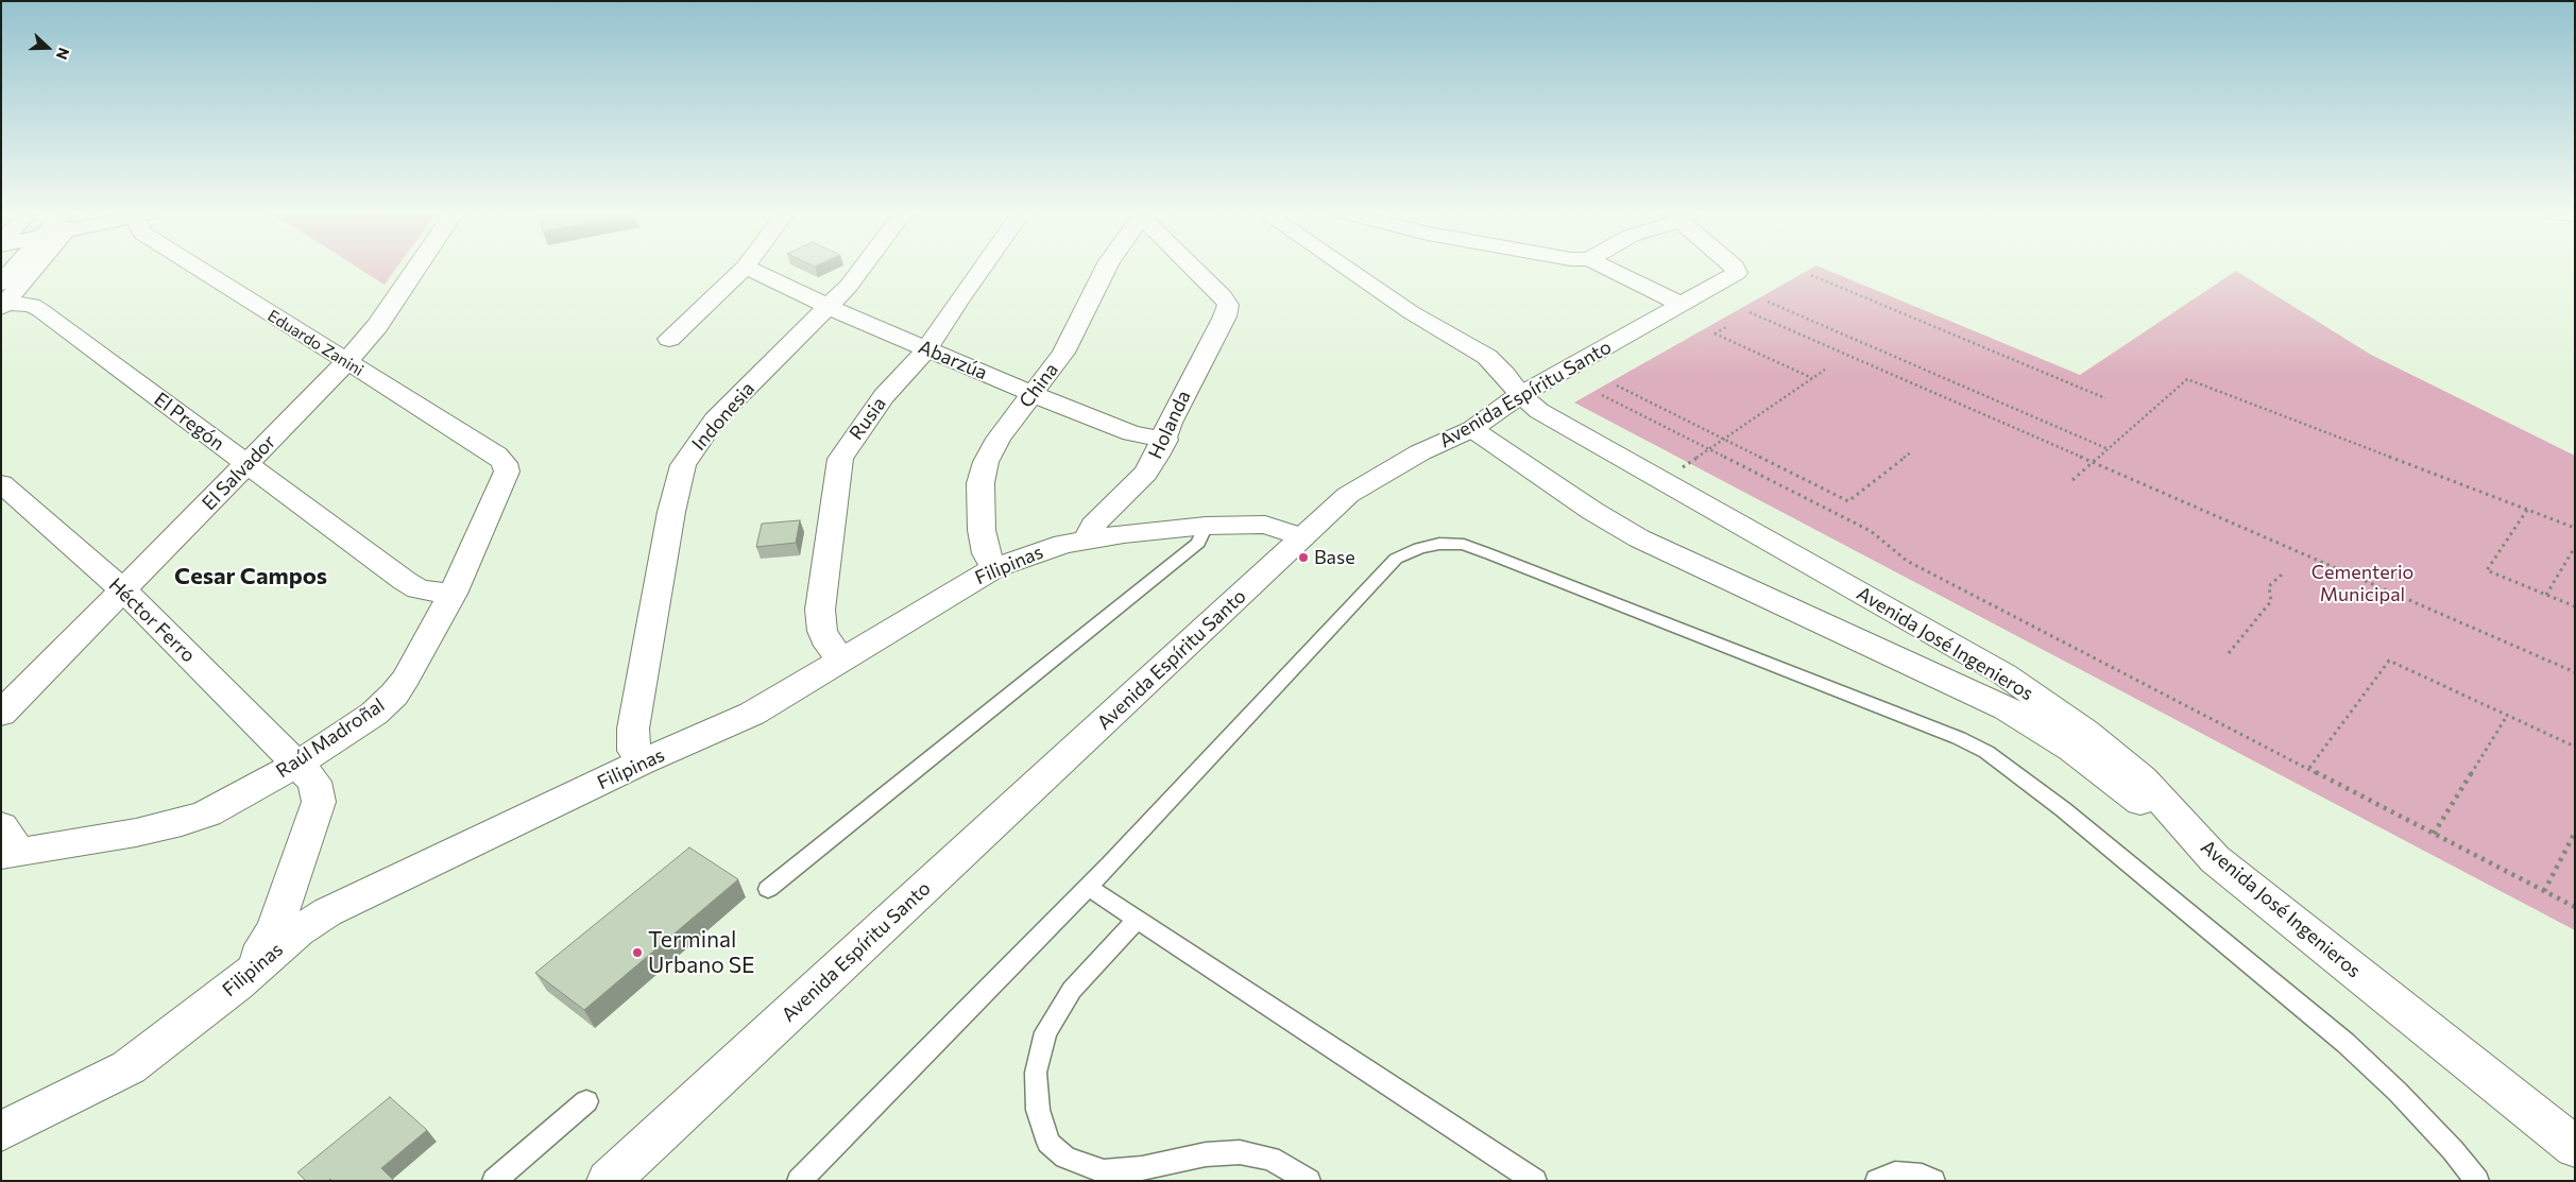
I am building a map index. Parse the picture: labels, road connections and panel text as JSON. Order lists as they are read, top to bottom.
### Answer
{
  "streets": {
    "street": [
      "Eduardo Zanini",
      "Abarzúa",
      "China",
      "Avenida Espíritu Santo",
      "Indonesia",
      "Rusia",
      "El Pregón",
      "Holanda",
      "El Salvador",
      "Filipinas",
      "Héctor Ferro",
      "Avenida José Ingenieros",
      "Raúl Madroñal"
    ]
  },
  "crossings": [
    ["Eduardo Zanini", "El Salvador"],
    ["Eduardo Zanini", "Raúl Madroñal"],
    ["Abarzúa", "China"],
    ["Abarzúa", "Indonesia"],
    ["Abarzúa", "Rusia"],
    ["Abarzúa", "Holanda"],
    ["China", "Filipinas"],
    ["Avenida Espíritu Santo", "Filipinas"],
    ["Avenida Espíritu Santo", "Avenida José Ingenieros"],
    ["Indonesia", "Filipinas"],
    ["Rusia", "Filipinas"],
    ["El Pregón", "El Salvador"],
    ["El Pregón", "Raúl Madroñal"],
    ["Holanda", "Filipinas"],
    ["El Salvador", "Héctor Ferro"],
    ["Filipinas", "Héctor Ferro"],
    ["Héctor Ferro", "Raúl Madroñal"]
  ],
  "districts": ["Cesar Campos"],
  "parks": ["Cementerio Municipal"],
  "places": ["Base", "Terminal Urbano SE"],
  "north": "right"
}
